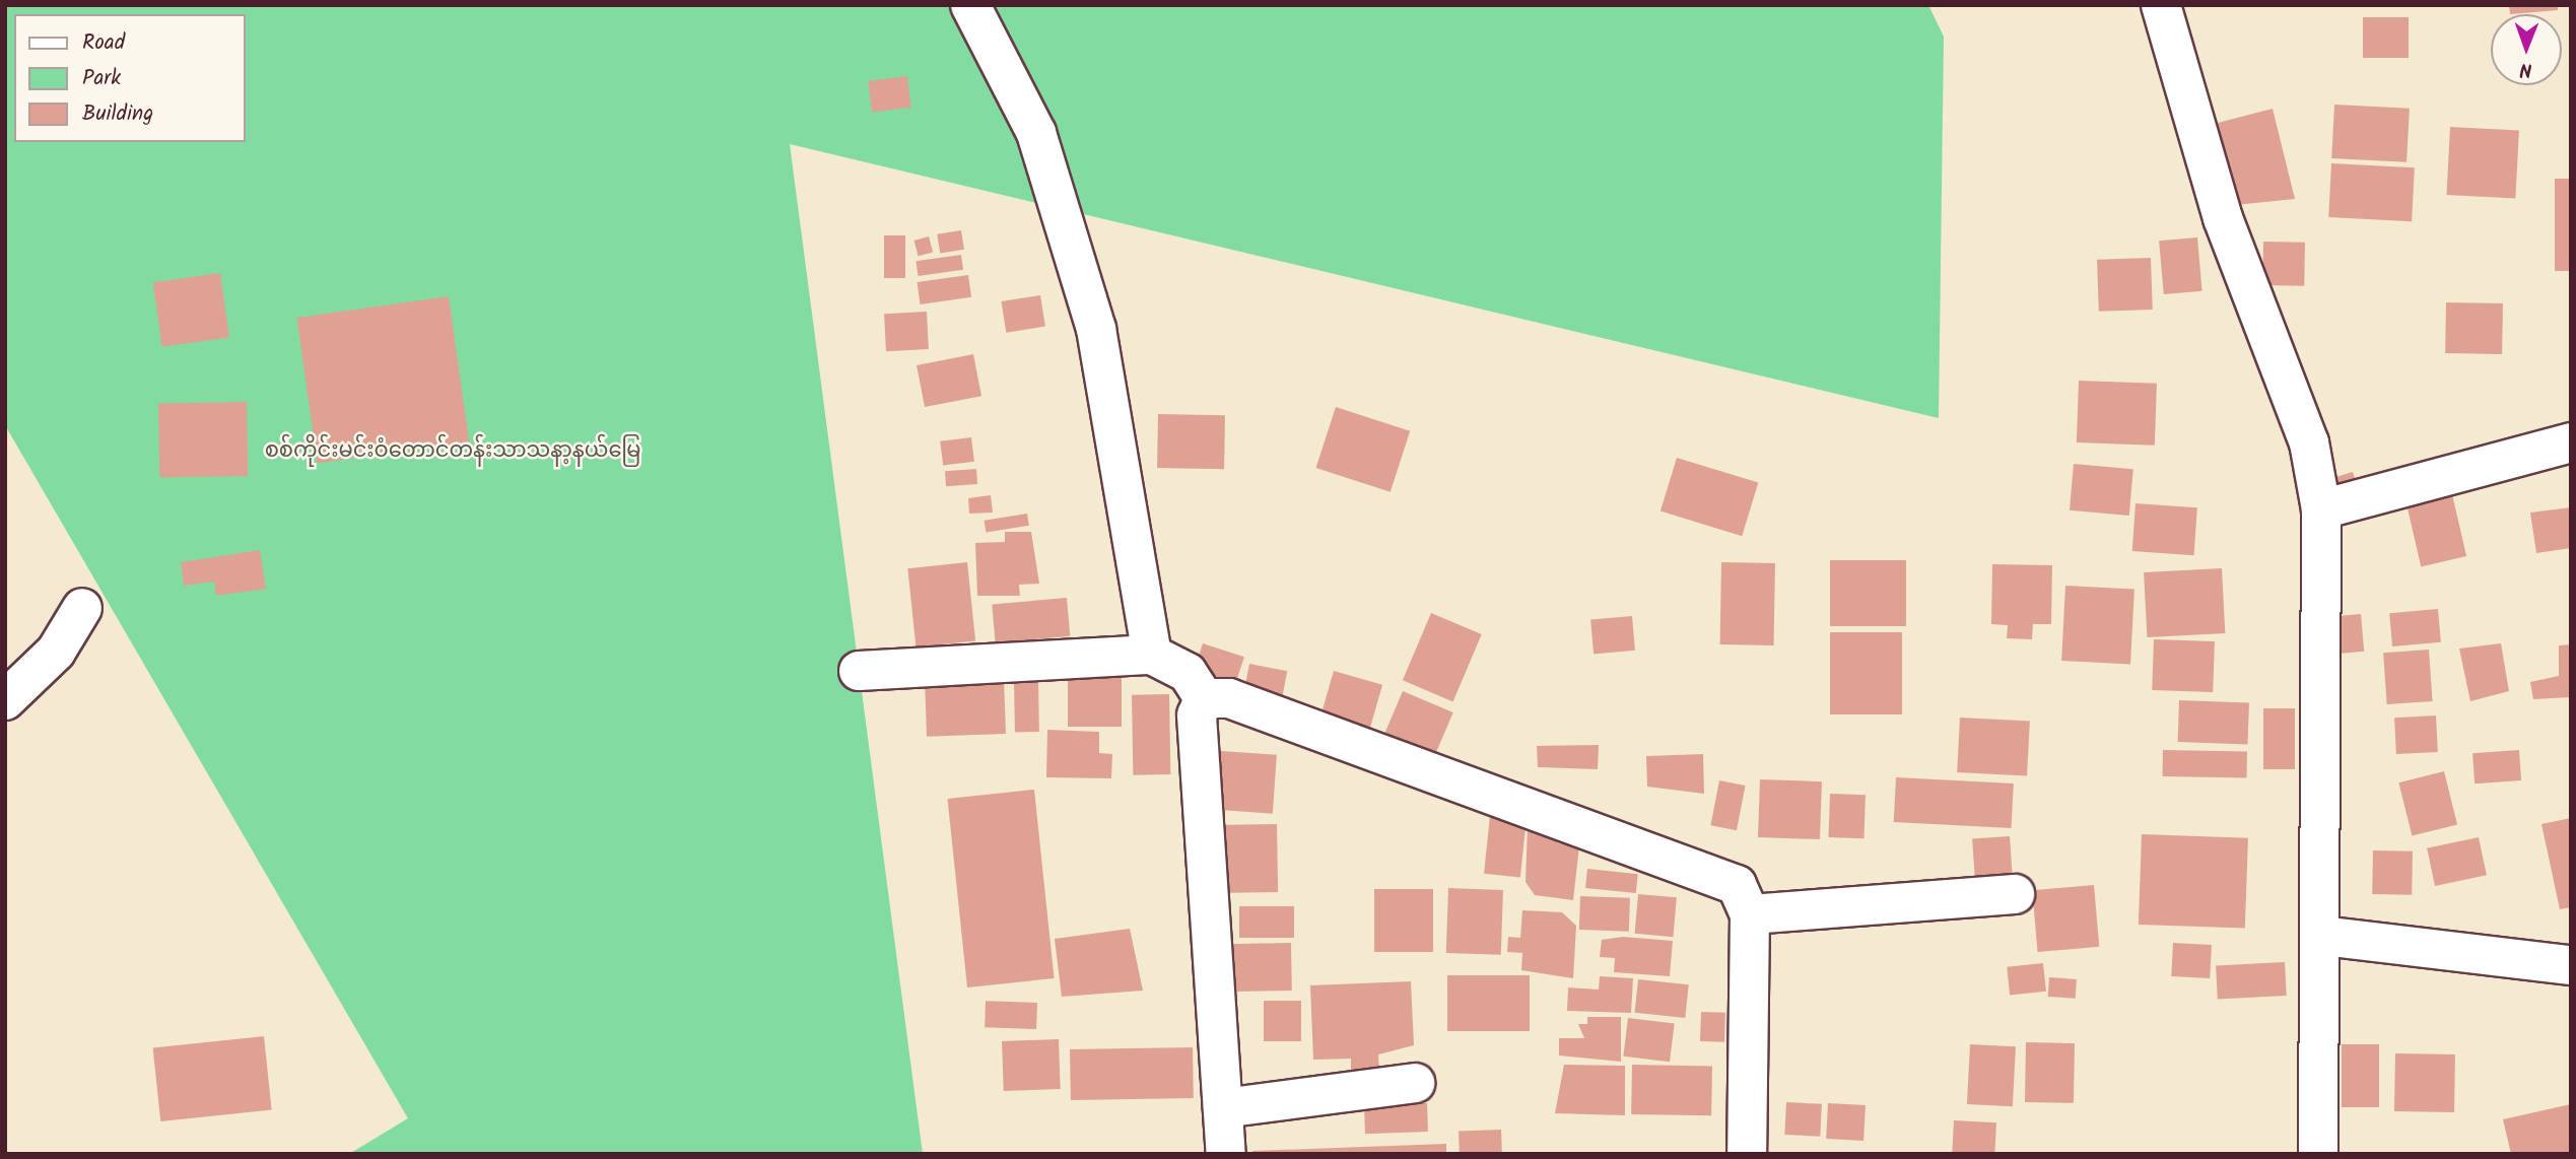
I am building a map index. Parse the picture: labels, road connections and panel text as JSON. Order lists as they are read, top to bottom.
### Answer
{
  "parks": ["စစ်ကိုင်းမင်းဝံတောင်တန်းသာသနာ့နယ်မြေ"],
  "legend": ["Road", "Park", "Building"],
  "north": "bottom"
}
